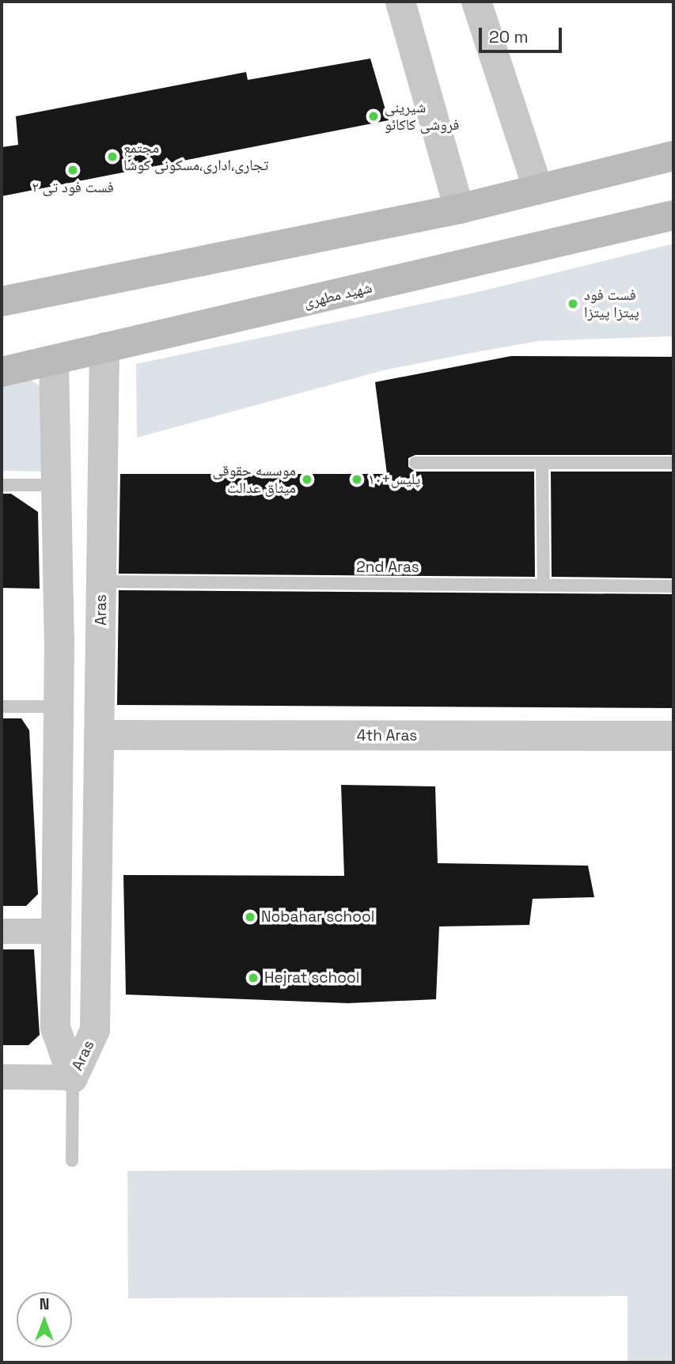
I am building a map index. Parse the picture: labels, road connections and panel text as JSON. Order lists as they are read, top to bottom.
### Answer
{
  "streets": {
    "main road": ["شهید مطهری"],
    "street": ["Aras", "4th Aras"],
    "lane": ["2nd Aras"]
  },
  "crossings": [
    ["شهید مطهری", "Aras"],
    ["2nd Aras", "Aras"],
    ["Aras", "4th Aras"]
  ],
  "places": [
    "شیرینی فروشی کاکائو",
    "مجتمع تجاری،اداری،مسکونی کوشا",
    "فست فود تی ۲",
    "فست فود پیتزا پیتزا",
    "موسسه حقوقی میثاق عدالت",
    "پلیس+۱۰",
    "Nobahar school",
    "Hejrat school"
  ],
  "scale_bar": "20 m",
  "north": "top"
}
